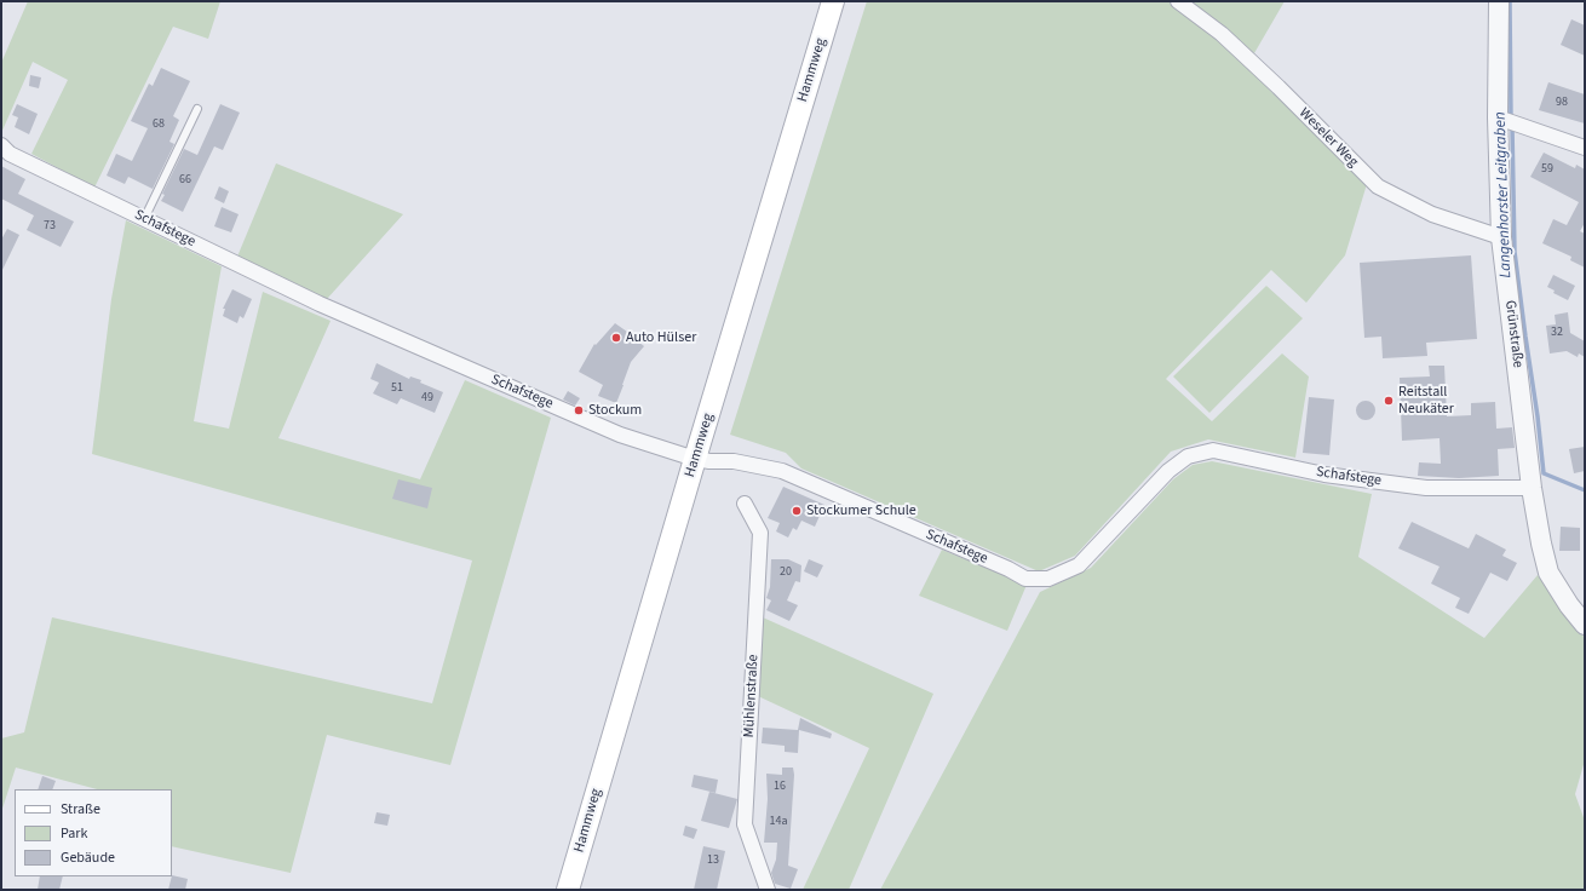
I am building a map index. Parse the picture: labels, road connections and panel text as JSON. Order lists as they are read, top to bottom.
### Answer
{
  "streets": {
    "main road": ["Hammweg"],
    "street": [
      "Weseler Weg",
      "Schafstege",
      "Grünstraße",
      "Mühlenstraße"
    ]
  },
  "crossings": [
    ["Hammweg", "Schafstege"],
    ["Weseler Weg", "Grünstraße"],
    ["Schafstege", "Grünstraße"]
  ],
  "water": ["Langenhorster Leitgraben"],
  "places": [
    "Auto Hülser",
    "Reitstall Neukäter",
    "Stockum",
    "Stockumer Schule"
  ],
  "house_numbers": [
    "98",
    "68",
    "59",
    "66",
    "73",
    "32",
    "51",
    "49",
    "20",
    "16",
    "14a",
    "13"
  ],
  "legend": ["Straße", "Park", "Gebäude"]
}
